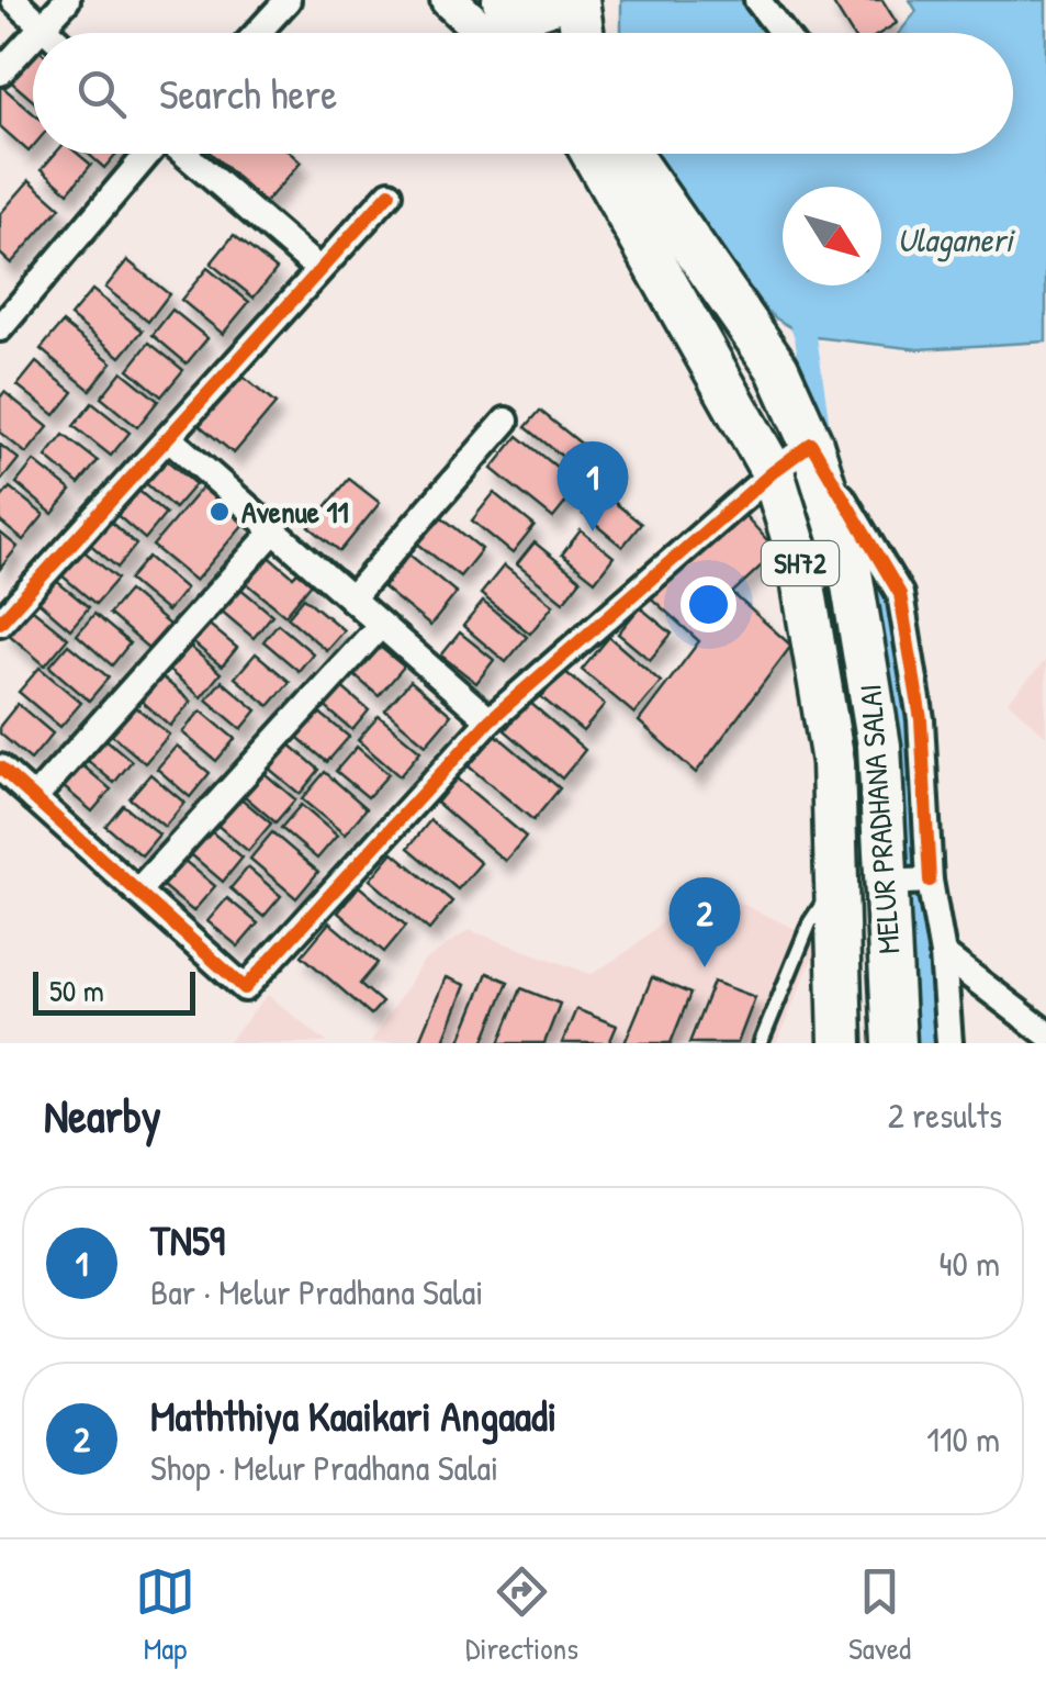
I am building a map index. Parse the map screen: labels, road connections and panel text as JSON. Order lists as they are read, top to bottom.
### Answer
{
  "streets": {
    "main road": ["SH72", "MELUR PRADHANA SALAI"]
  },
  "water": ["Ulaganeri"],
  "places": ["Avenue 11"],
  "scale_bar": "50 m",
  "north": "bottom right",
  "page": {
    "search": "Search here",
    "pins": ["1", "2"],
    "scale": "50 m",
    "heading": ["Nearby", "2 results"],
    "list": [
      {
        "mark": "1",
        "name": "TN59",
        "note": "Bar · Melur Pradhana Salai",
        "value": "40 m"
      },
      {
        "mark": "2",
        "name": "Maththiya Kaaikari Angaadi",
        "note": "Shop · Melur Pradhana Salai",
        "value": "110 m"
      }
    ],
    "nav": ["Map", "Directions", "Saved"]
  }
}
